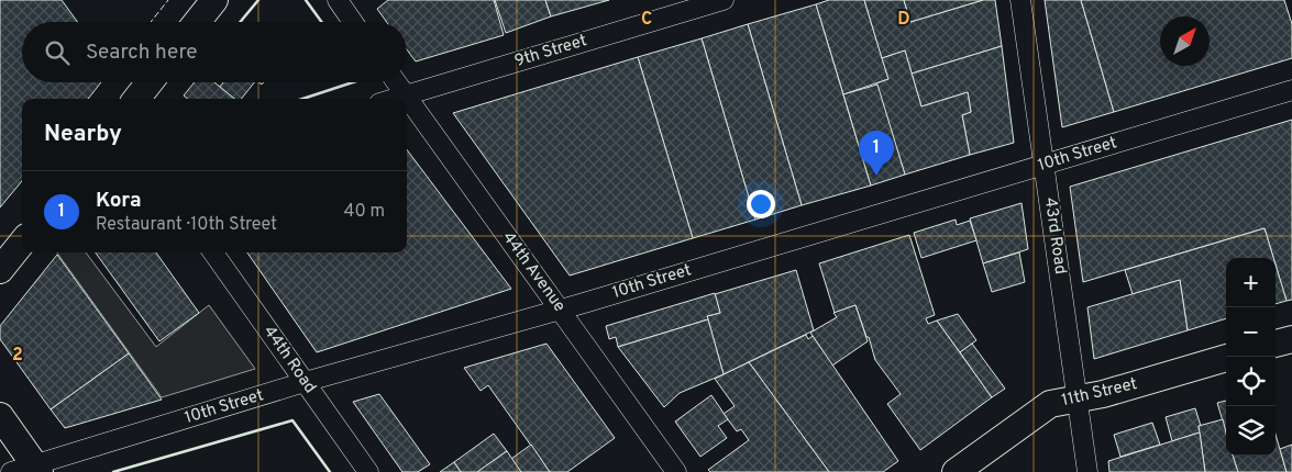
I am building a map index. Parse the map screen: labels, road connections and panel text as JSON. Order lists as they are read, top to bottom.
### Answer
{
  "streets": {
    "main road": ["11th Street"],
    "street": [
      "9th Street",
      "10th Street",
      "43rd Road",
      "44th Avenue",
      "44th Road"
    ]
  },
  "crossings": [
    ["9th Street", "44th Avenue"],
    ["10th Street", "43rd Road"],
    ["10th Street", "44th Avenue"],
    ["10th Street", "44th Road"],
    ["43rd Road", "11th Street"]
  ],
  "north": "top right",
  "page": {
    "search": "Search here",
    "heading": "Nearby",
    "pins": "1",
    "list": [
      {
        "mark": "1",
        "name": "Kora",
        "note": "Restaurant · 10th Street",
        "value": "40 m"
      }
    ],
    "map_buttons": ["+", "−"]
  },
  "grid": {
    "columns": ["C", "D"],
    "rows": ["2"]
  }
}
